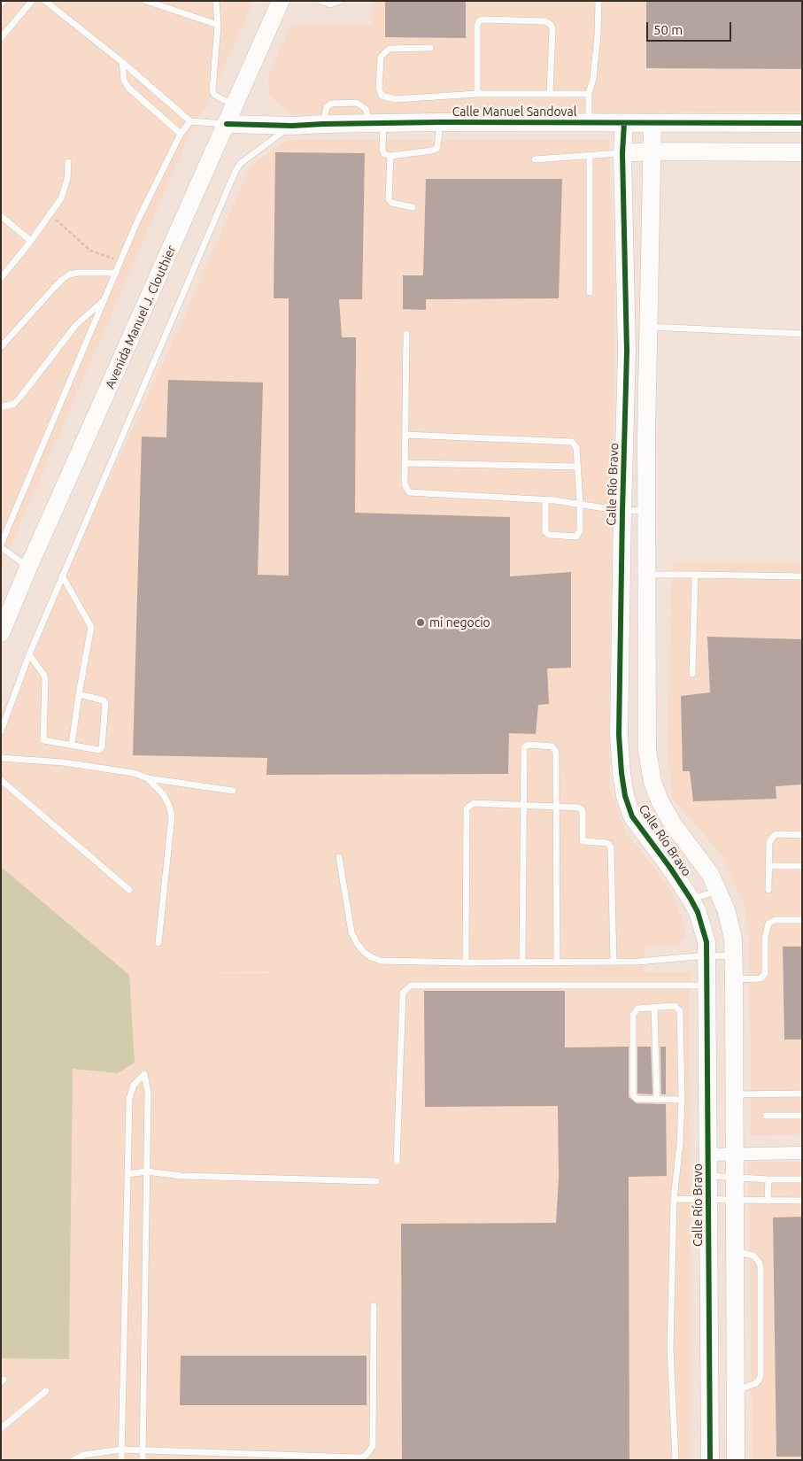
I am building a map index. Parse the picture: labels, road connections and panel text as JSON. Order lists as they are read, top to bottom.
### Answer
{
  "streets": {
    "street": ["Calle Manuel Sandoval", "Avenida Manuel J. Clouthier", "Calle Río Bravo"]
  },
  "crossings": [
    ["Calle Manuel Sandoval", "Avenida Manuel J. Clouthier"],
    ["Calle Manuel Sandoval", "Calle Río Bravo"]
  ],
  "places": ["mi negocio"],
  "scale_bar": "50 m"
}
